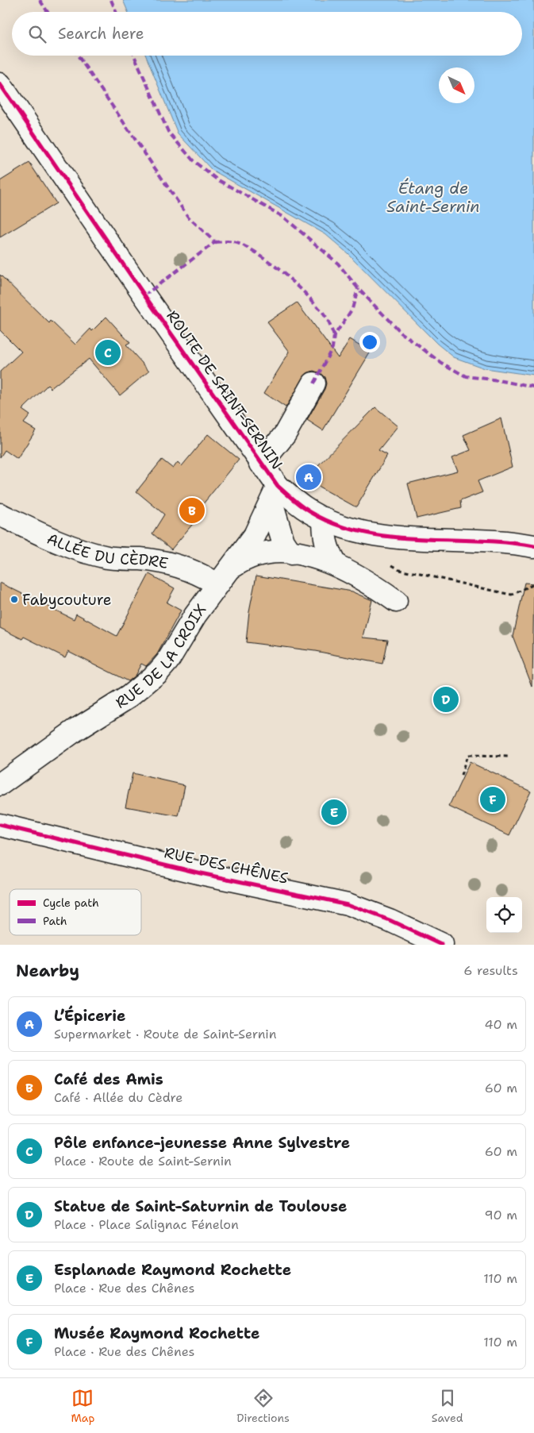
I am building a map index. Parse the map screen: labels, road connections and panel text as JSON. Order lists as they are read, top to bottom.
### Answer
{
  "streets": {
    "street": [
      "ROUTE DE SAINT-SERNIN",
      "ALLÉE DU CÈDRE",
      "RUE DE LA CROIX",
      "RUE DES CHÊNES"
    ]
  },
  "crossings": [
    ["ROUTE DE SAINT-SERNIN", "RUE DE LA CROIX"],
    ["ALLÉE DU CÈDRE", "RUE DE LA CROIX"]
  ],
  "water": ["Étang de Saint-Sernin"],
  "places": ["Fabycouture"],
  "legend": ["Cycle path", "Path"],
  "north": "bottom right",
  "page": {
    "search": "Search here",
    "pins": [
      "C",
      "A",
      "B",
      "D",
      "F",
      "E"
    ],
    "heading": ["Nearby", "6 results"],
    "list": [
      {
        "mark": "A",
        "name": "L’Épicerie",
        "note": "Supermarket · Route de Saint-Sernin",
        "value": "40 m"
      },
      {
        "mark": "B",
        "name": "Café des Amis",
        "note": "Café · Allée du Cèdre",
        "value": "60 m"
      },
      {
        "mark": "C",
        "name": "Pôle enfance-jeunesse Anne Sylvestre",
        "note": "Place · Route de Saint-Sernin",
        "value": "60 m"
      },
      {
        "mark": "D",
        "name": "Statue de Saint-Saturnin de Toulouse",
        "note": "Place · Place Salignac Fénelon",
        "value": "90 m"
      },
      {
        "mark": "E",
        "name": "Esplanade Raymond Rochette",
        "note": "Place · Rue des Chênes",
        "value": "110 m"
      },
      {
        "mark": "F",
        "name": "Musée Raymond Rochette",
        "note": "Place · Rue des Chênes",
        "value": "110 m"
      }
    ],
    "nav": ["Map", "Directions", "Saved"]
  }
}
